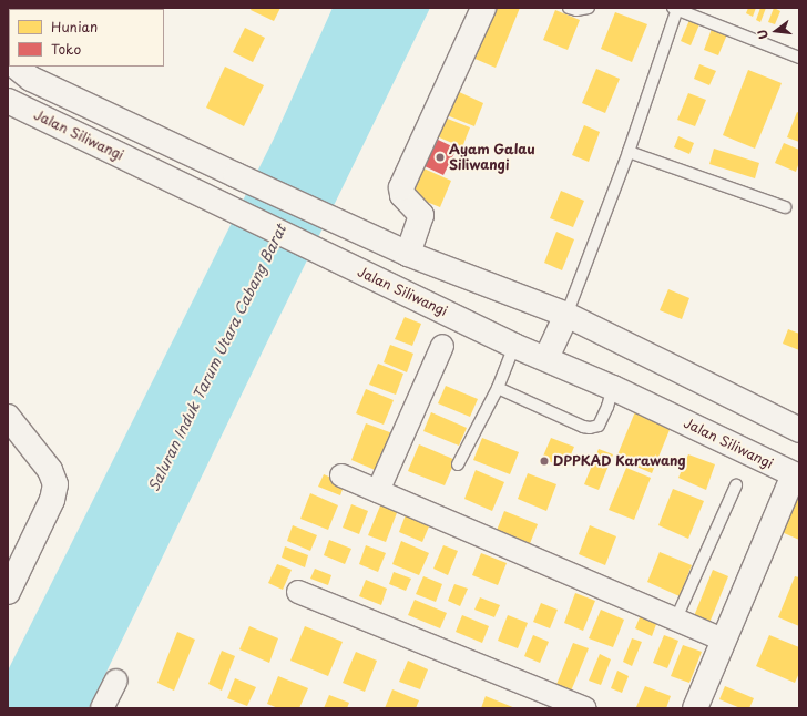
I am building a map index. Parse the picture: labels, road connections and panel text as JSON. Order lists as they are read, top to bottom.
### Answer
{
  "streets": {
    "main road": ["Jalan Siliwangi"]
  },
  "water": ["Saluran Induk Tarum Utara Cabang Barat"],
  "places": ["Ayam Galau Siliwangi", "DPPKAD Karawang"],
  "legend": ["Hunian", "Toko"],
  "north": "left"
}
